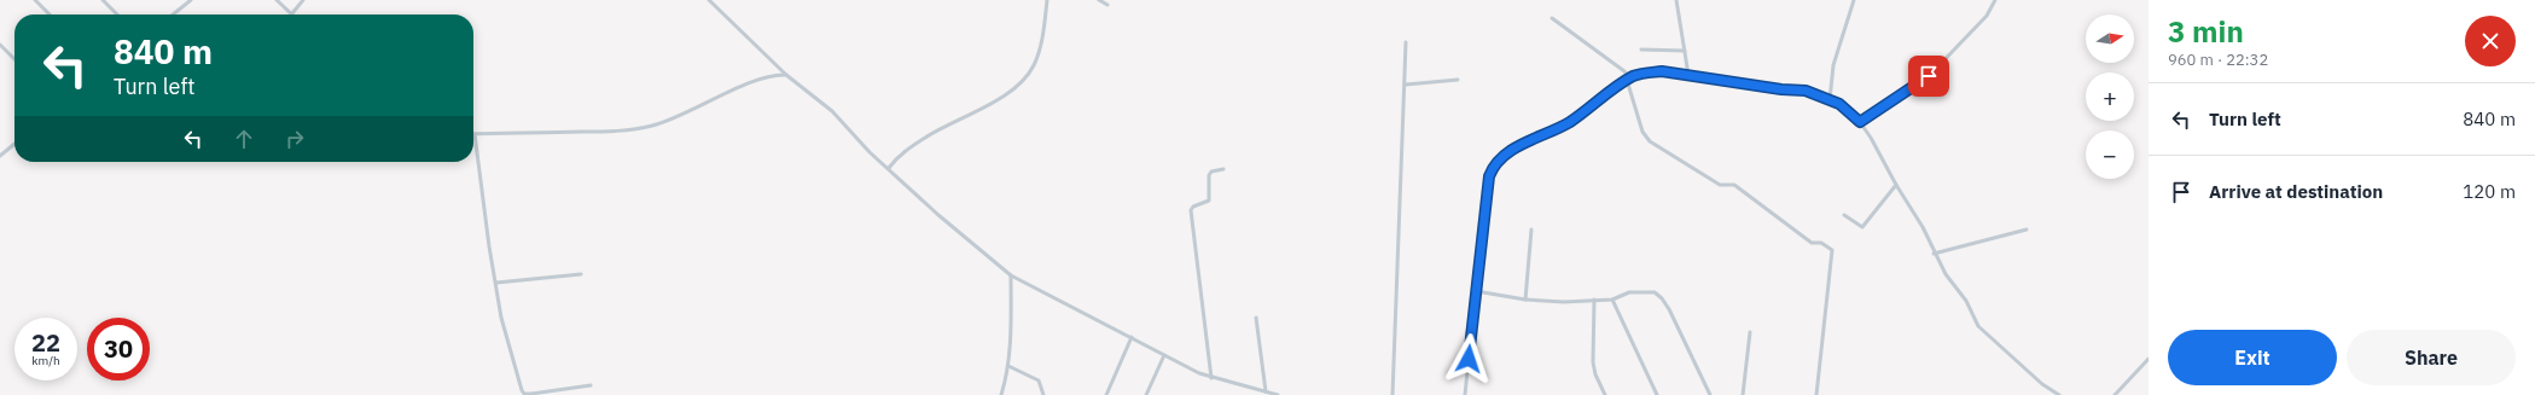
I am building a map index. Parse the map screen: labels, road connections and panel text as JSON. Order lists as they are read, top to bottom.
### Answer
{
  "north": "right",
  "page": {
    "heading": ["3 min", "960 m · 22:32"],
    "map_buttons": ["+", "−"],
    "turn": ["840 m", "Turn left"],
    "list": [
      {
        "name": "Turn left",
        "value": "840 m"
      },
      {
        "name": "Arrive at destination",
        "value": "120 m"
      }
    ],
    "speed": "22 km/h",
    "limit": "30",
    "buttons": ["Exit", "Share"]
  }
}
